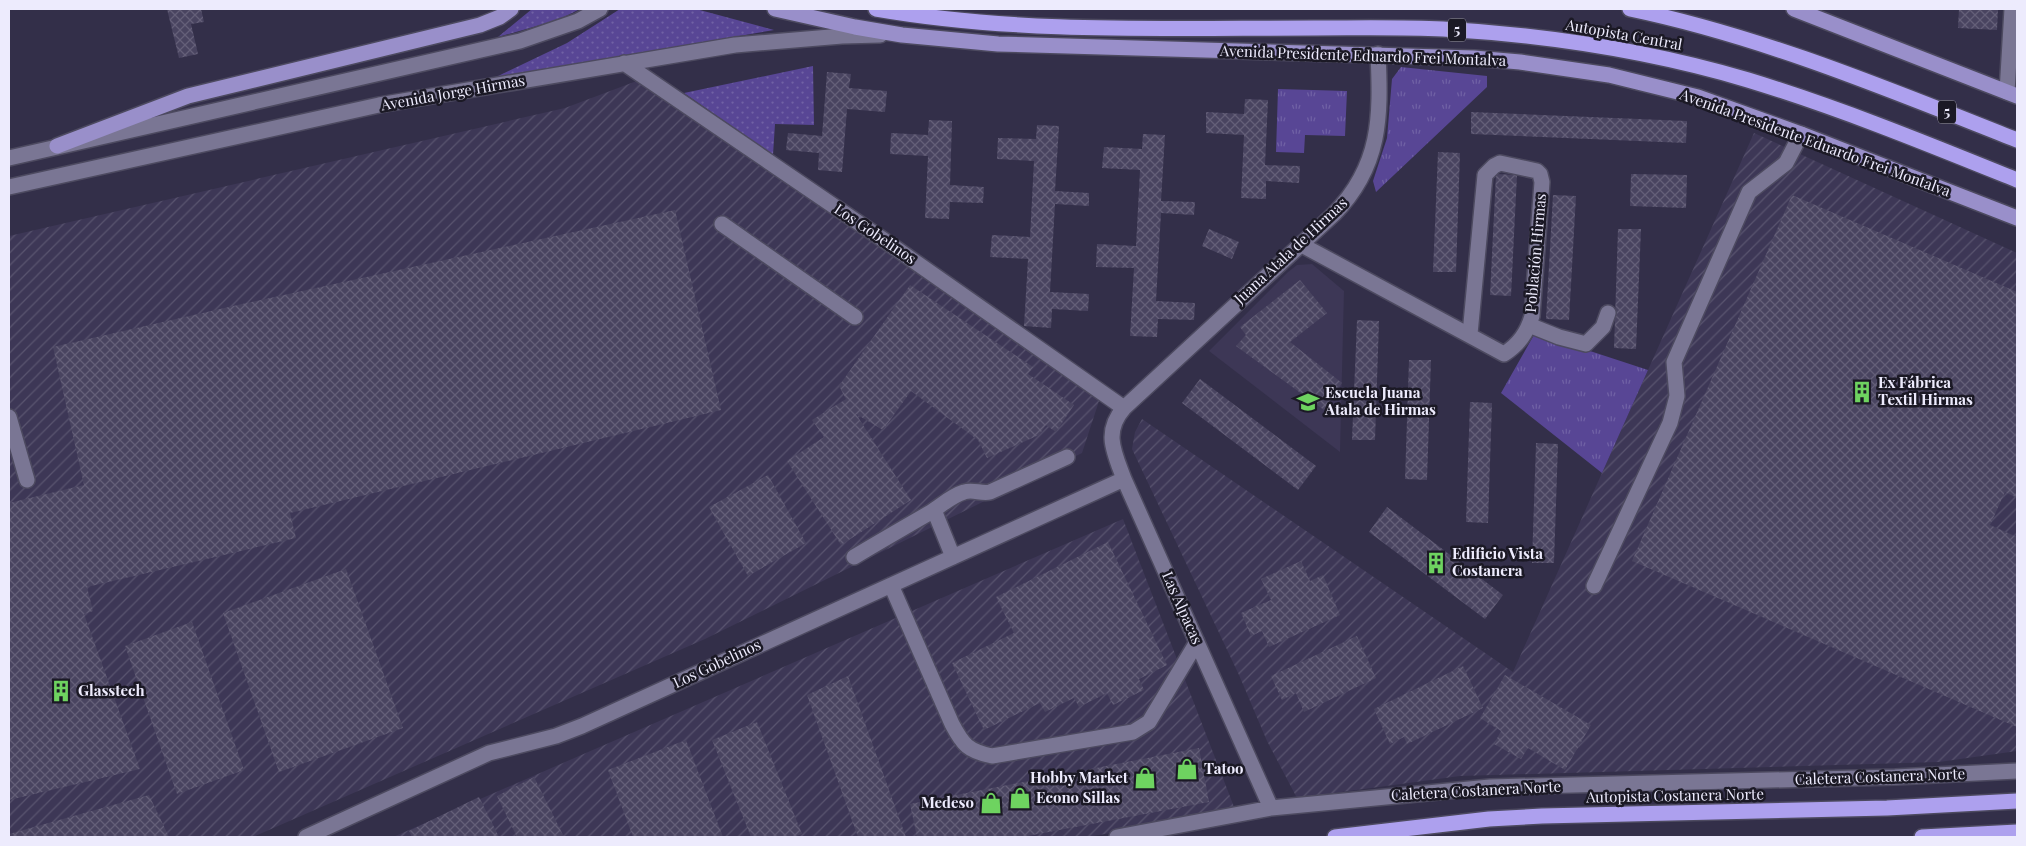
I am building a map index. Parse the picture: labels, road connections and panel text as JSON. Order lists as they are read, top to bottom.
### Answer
{
  "streets": {
    "highway": ["5", "Autopista Central", "Autopista Costanera Norte"],
    "main road": ["Avenida Presidente Eduardo Frei Montalva"],
    "street": [
      "Avenida Jorge Hirmas",
      "Los Gobelinos",
      "Juana Atala de Hirmas",
      "Población Hirmas",
      "Las Alpacas",
      "Caletera Costanera Norte"
    ]
  },
  "crossings": [
    ["Avenida Presidente Eduardo Frei Montalva", "Avenida Jorge Hirmas"],
    ["Avenida Presidente Eduardo Frei Montalva", "Juana Atala de Hirmas"],
    ["Avenida Jorge Hirmas", "Los Gobelinos"],
    ["Los Gobelinos", "Juana Atala de Hirmas"],
    ["Los Gobelinos", "Las Alpacas"],
    ["Juana Atala de Hirmas", "Población Hirmas"],
    ["Juana Atala de Hirmas", "Las Alpacas"],
    ["Las Alpacas", "Caletera Costanera Norte"]
  ],
  "places": {
    "building": ["Ex Fábrica Textil Hirmas", "Edificio Vista Costanera", "Glasstech"],
    "school or university": ["Escuela Juana Atala de Hirmas"],
    "shop": [
      "Tatoo",
      "Hobby Market",
      "Econo Sillas",
      "Medeso"
    ]
  }
}
